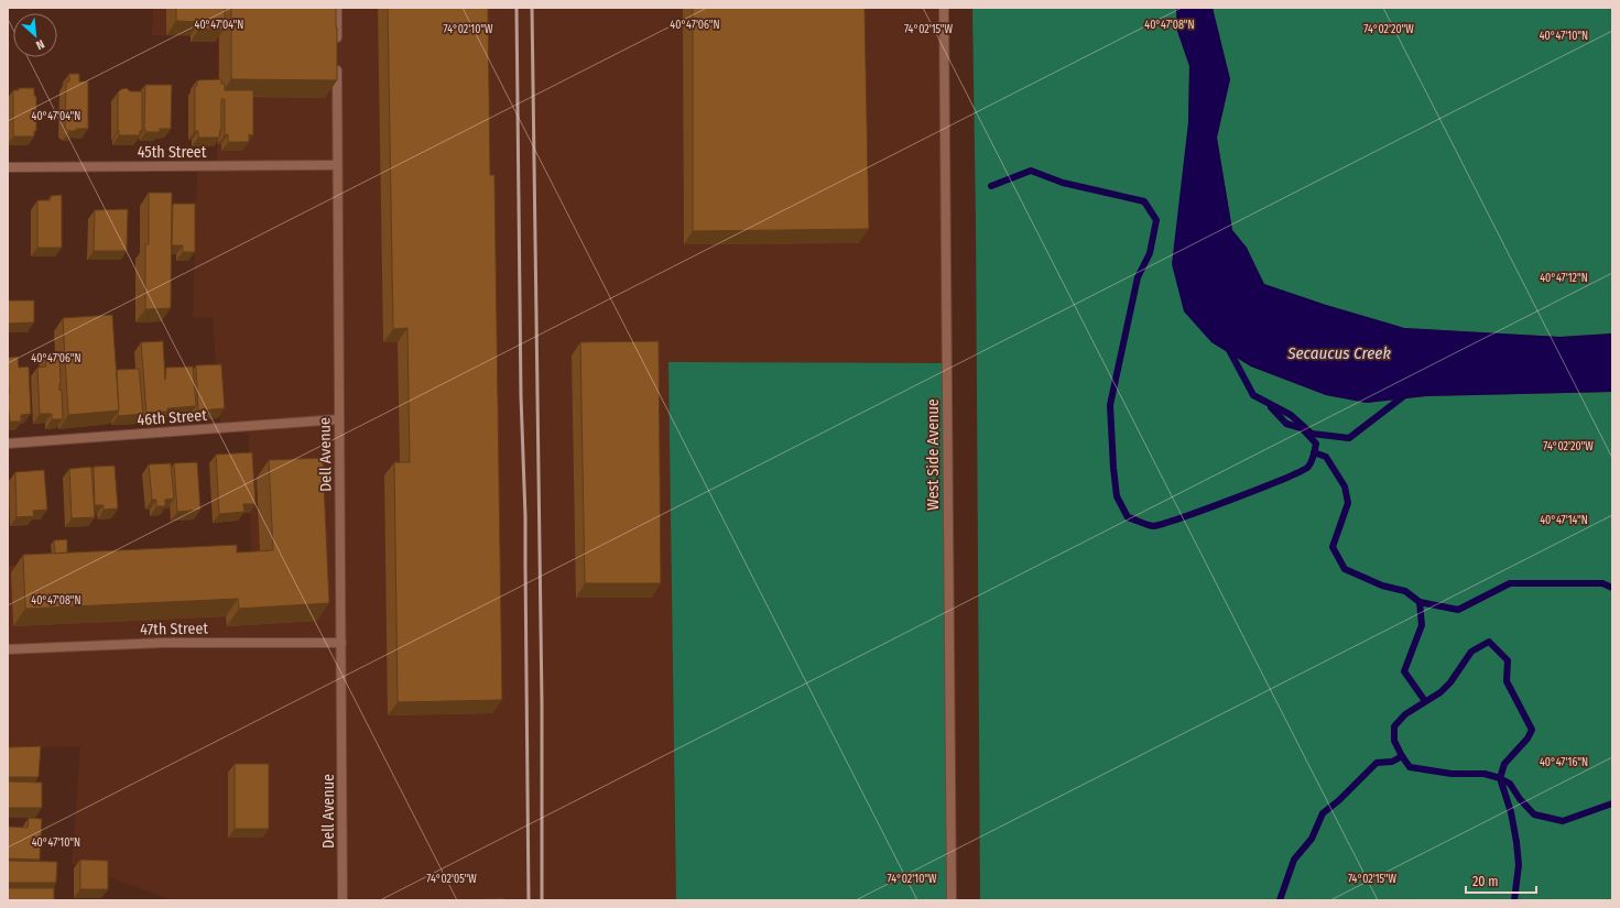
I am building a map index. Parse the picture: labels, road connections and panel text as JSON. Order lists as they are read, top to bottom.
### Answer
{
  "streets": {
    "street": [
      "45th Street",
      "46th Street",
      "Dell Avenue",
      "West Side Avenue",
      "47th Street"
    ]
  },
  "crossings": [
    ["45th Street", "Dell Avenue"],
    ["46th Street", "Dell Avenue"],
    ["Dell Avenue", "47th Street"]
  ],
  "water": ["Secaucus Creek"],
  "scale_bar": "20 m",
  "north": "bottom right",
  "coordinates": [
    "40°47'04\"N",
    "40°47'06\"N",
    "40°47'08\"N",
    "74°02'10\"W",
    "74°02'15\"W",
    "74°02'20\"W",
    "40°47'10\"N",
    "40°47'12\"N",
    "40°47'14\"N",
    "40°47'16\"N",
    "74°02'05\"W"
  ]
}
